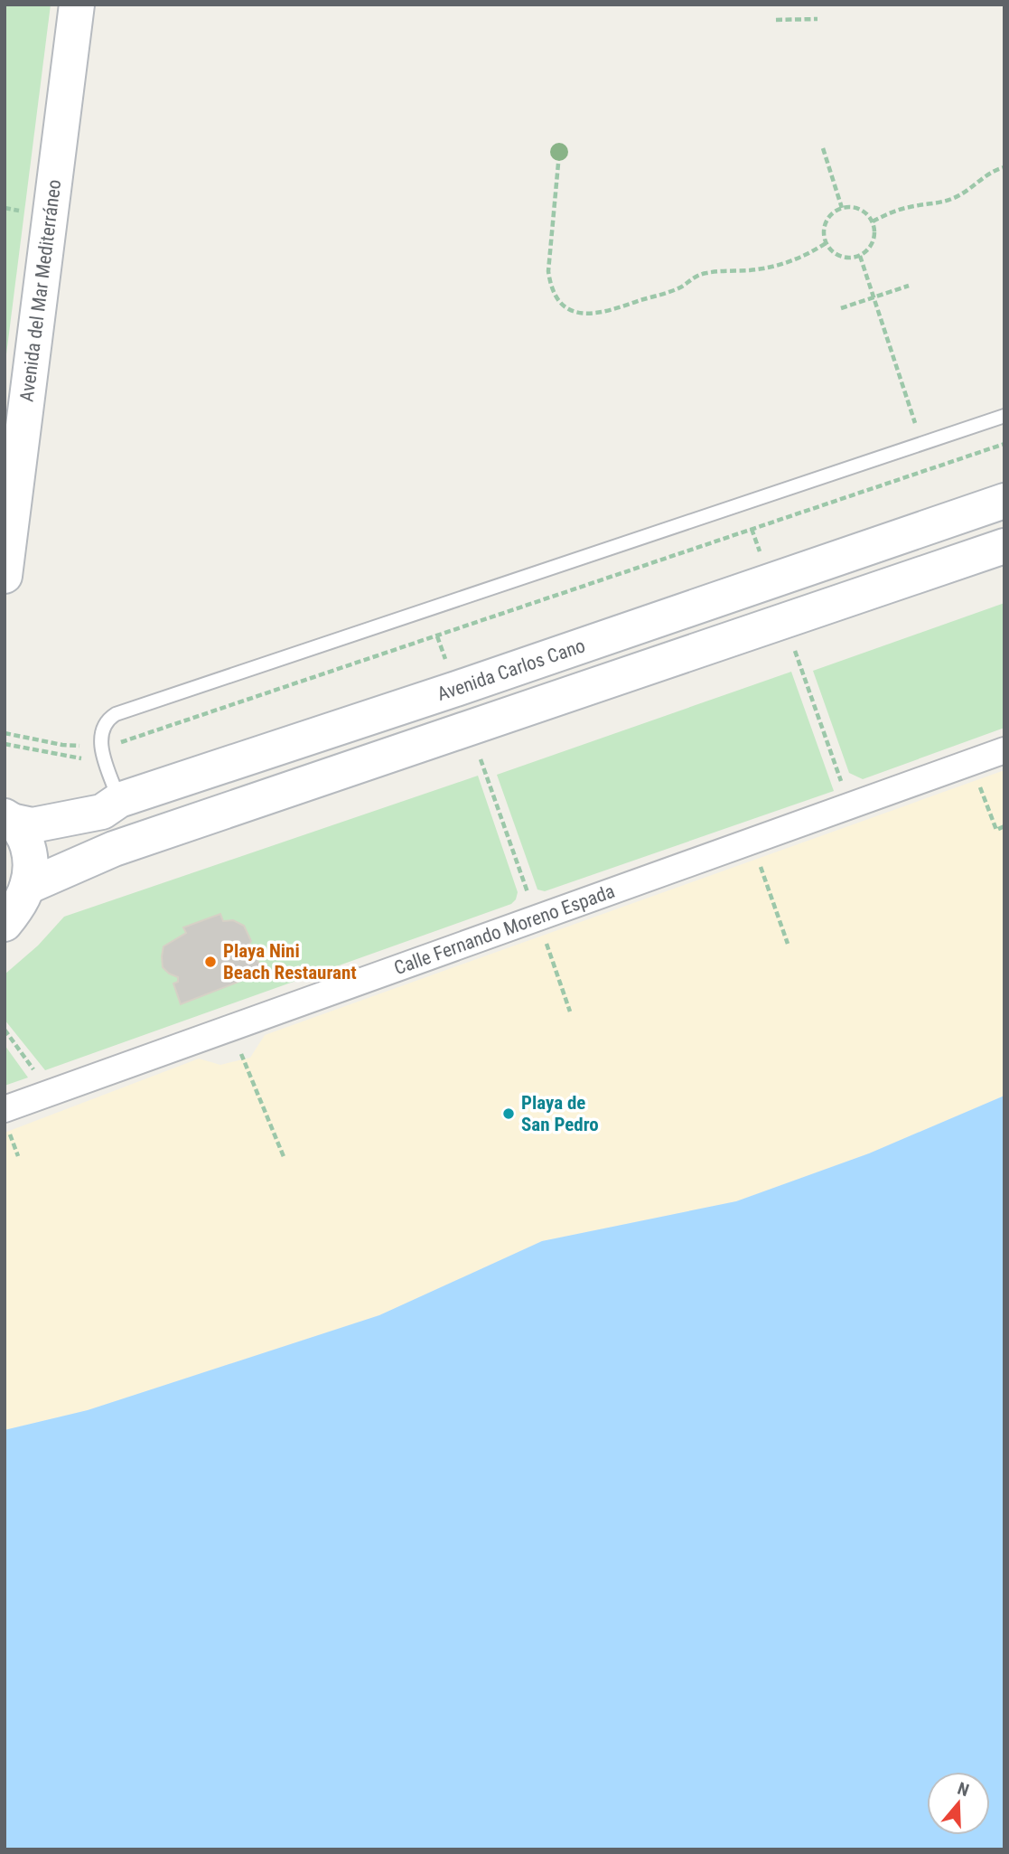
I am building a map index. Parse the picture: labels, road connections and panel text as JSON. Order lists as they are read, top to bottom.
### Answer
{
  "streets": {
    "street": ["Avenida del Mar Mediterráneo", "Avenida Carlos Cano", "Calle Fernando Moreno Espada"]
  },
  "places": ["Playa Nini Beach Restaurant", "Playa de San Pedro"],
  "north": "top"
}
